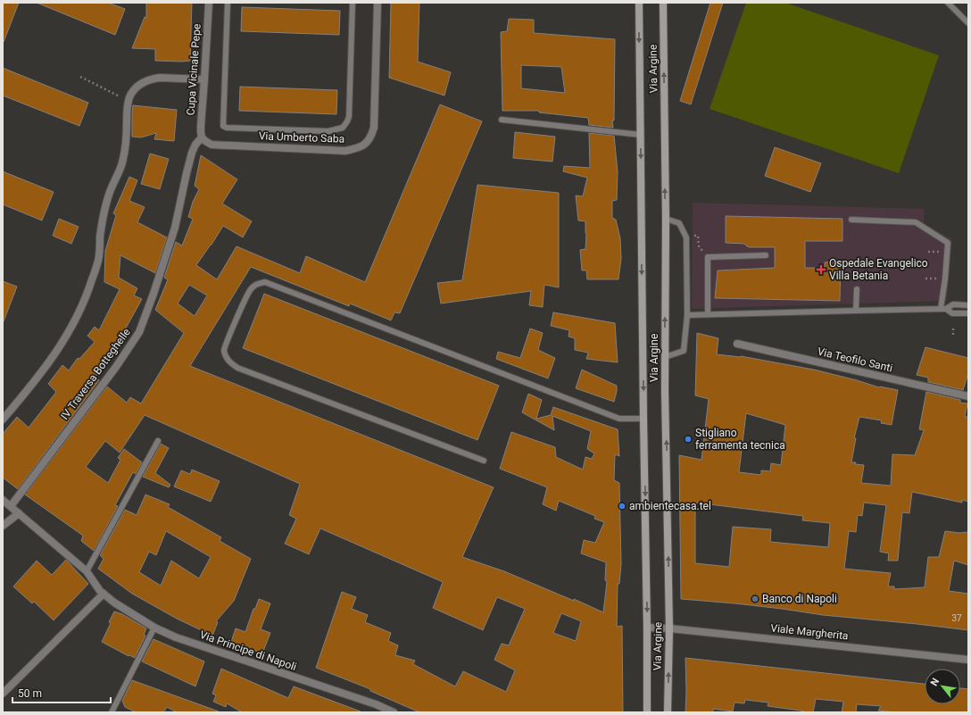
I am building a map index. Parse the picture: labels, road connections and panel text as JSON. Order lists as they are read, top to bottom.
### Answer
{
  "streets": {
    "street": [
      "Via Argine",
      "Cupa Vicinale Pepe",
      "Via Umberto Saba",
      "Via Teofilo Santi",
      "IV Traversa Botteghelle",
      "Viale Margherita",
      "Via Principe di Napoli"
    ]
  },
  "crossings": [
    ["Via Argine", "Viale Margherita"],
    ["Cupa Vicinale Pepe", "Via Umberto Saba"],
    ["Cupa Vicinale Pepe", "IV Traversa Botteghelle"],
    ["Via Umberto Saba", "IV Traversa Botteghelle"],
    ["IV Traversa Botteghelle", "Via Principe di Napoli"]
  ],
  "places": {
    "health": ["Ospedale Evangelico Villa Betania"],
    "other": ["Stigliano ferramenta tecnica", "ambientecasa.tel", "Banco di Napoli"]
  },
  "house_numbers": ["37"],
  "scale_bar": "50 m",
  "north": "top left"
}
